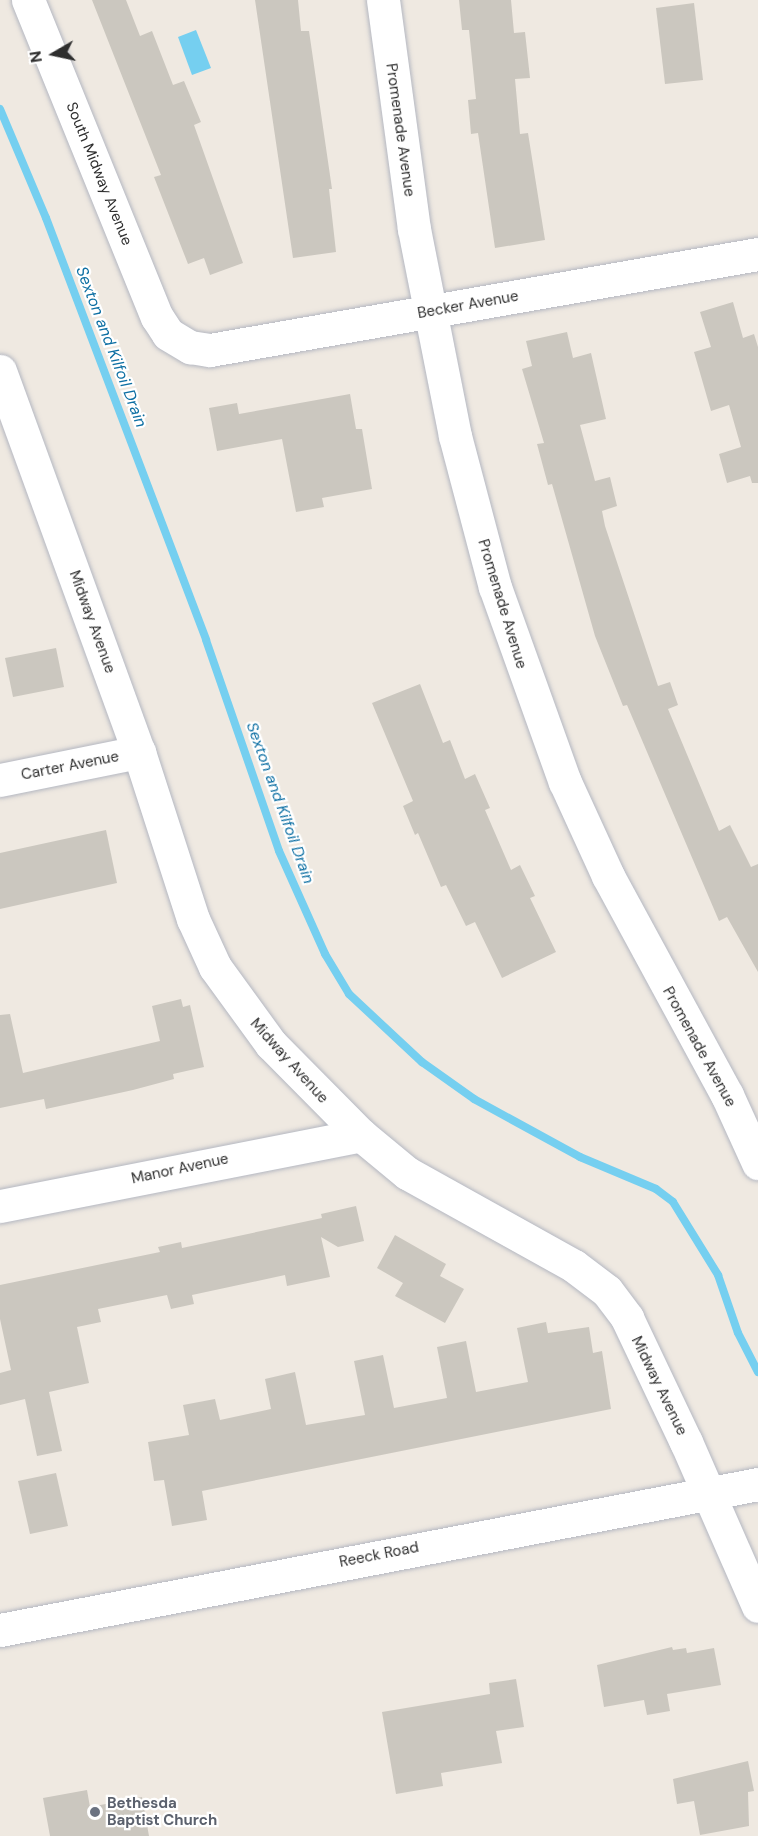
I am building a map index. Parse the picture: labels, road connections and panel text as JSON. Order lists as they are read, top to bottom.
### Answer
{
  "streets": {
    "street": [
      "Promenade Avenue",
      "South Midway Avenue",
      "Becker Avenue",
      "Midway Avenue",
      "Carter Avenue",
      "Manor Avenue",
      "Reeck Road"
    ]
  },
  "crossings": [
    ["Promenade Avenue", "Becker Avenue"],
    ["South Midway Avenue", "Becker Avenue"],
    ["Midway Avenue", "Carter Avenue"],
    ["Midway Avenue", "Manor Avenue"],
    ["Midway Avenue", "Reeck Road"]
  ],
  "water": ["Sexton and Kilfoil Drain"],
  "places": ["Bethesda Baptist Church"],
  "north": "left"
}
